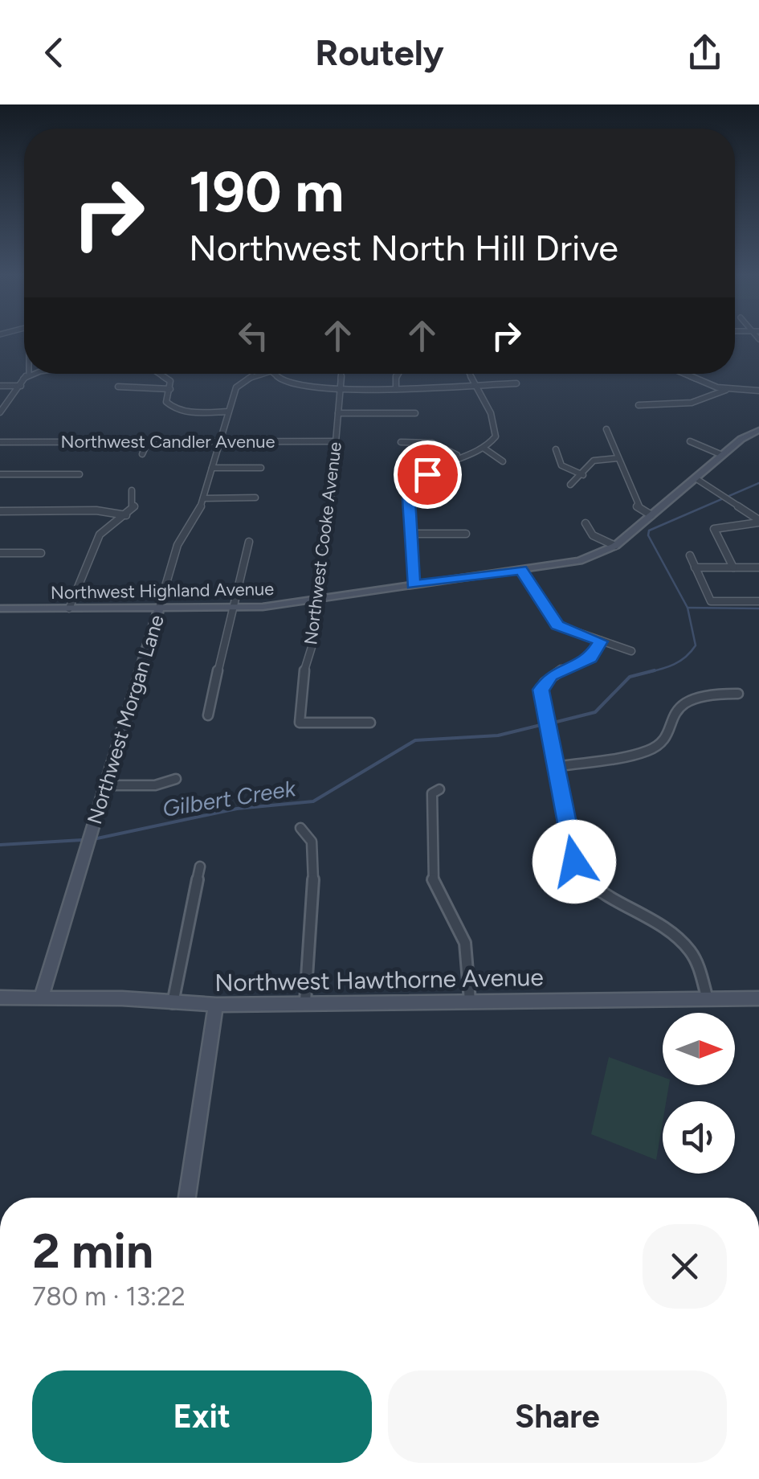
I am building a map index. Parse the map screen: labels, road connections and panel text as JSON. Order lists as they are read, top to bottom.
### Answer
{
  "streets": {
    "street": [
      "Northwest Candler Avenue",
      "Northwest Cooke Avenue",
      "Northwest Highland Avenue",
      "Northwest Morgan Lane",
      "Northwest Hawthorne Avenue"
    ]
  },
  "crossings": [
    ["Northwest Candler Avenue", "Northwest Cooke Avenue"],
    ["Northwest Candler Avenue", "Northwest Morgan Lane"],
    ["Northwest Cooke Avenue", "Northwest Highland Avenue"],
    ["Northwest Highland Avenue", "Northwest Morgan Lane"],
    ["Northwest Morgan Lane", "Northwest Hawthorne Avenue"]
  ],
  "water": ["Gilbert Creek"],
  "north": "right",
  "page": {
    "header": "Routely",
    "turn": ["190 m", "Northwest North Hill Drive"],
    "heading": ["2 min", "780 m · 13:22"],
    "buttons": ["Exit", "Share"]
  }
}
